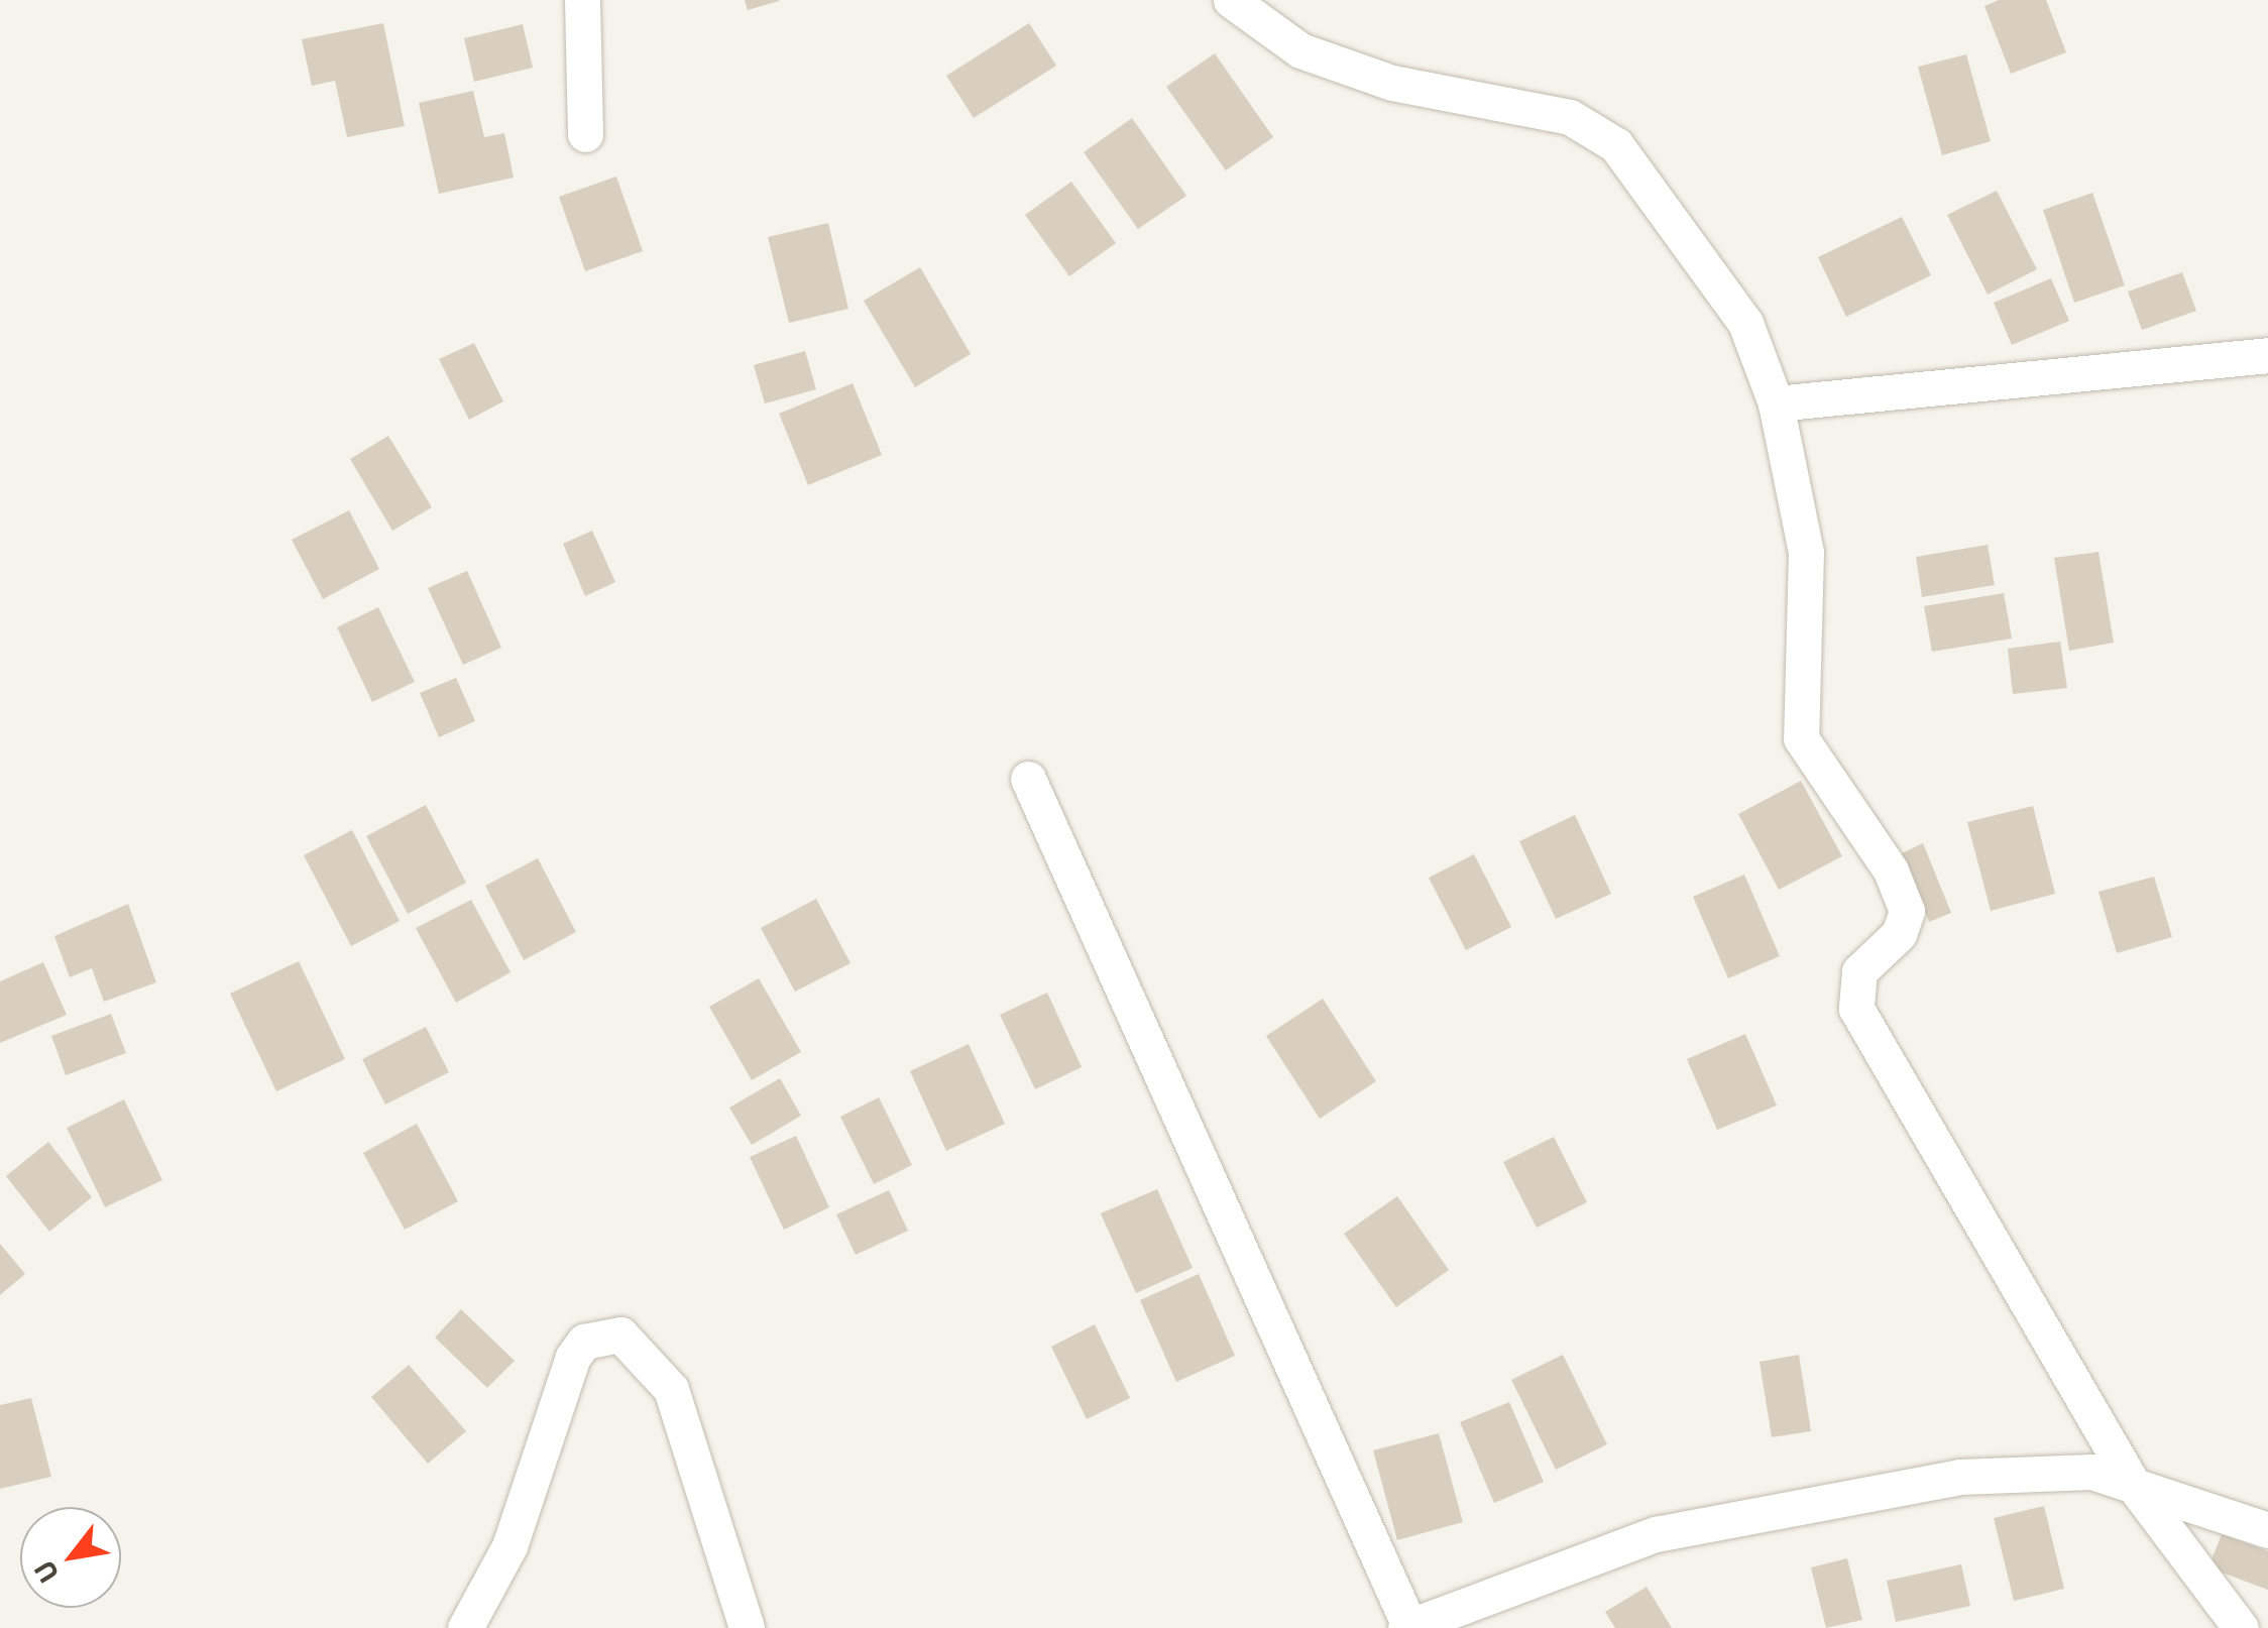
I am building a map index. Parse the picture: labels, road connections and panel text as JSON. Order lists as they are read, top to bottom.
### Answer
{
  "north": "bottom left"
}
